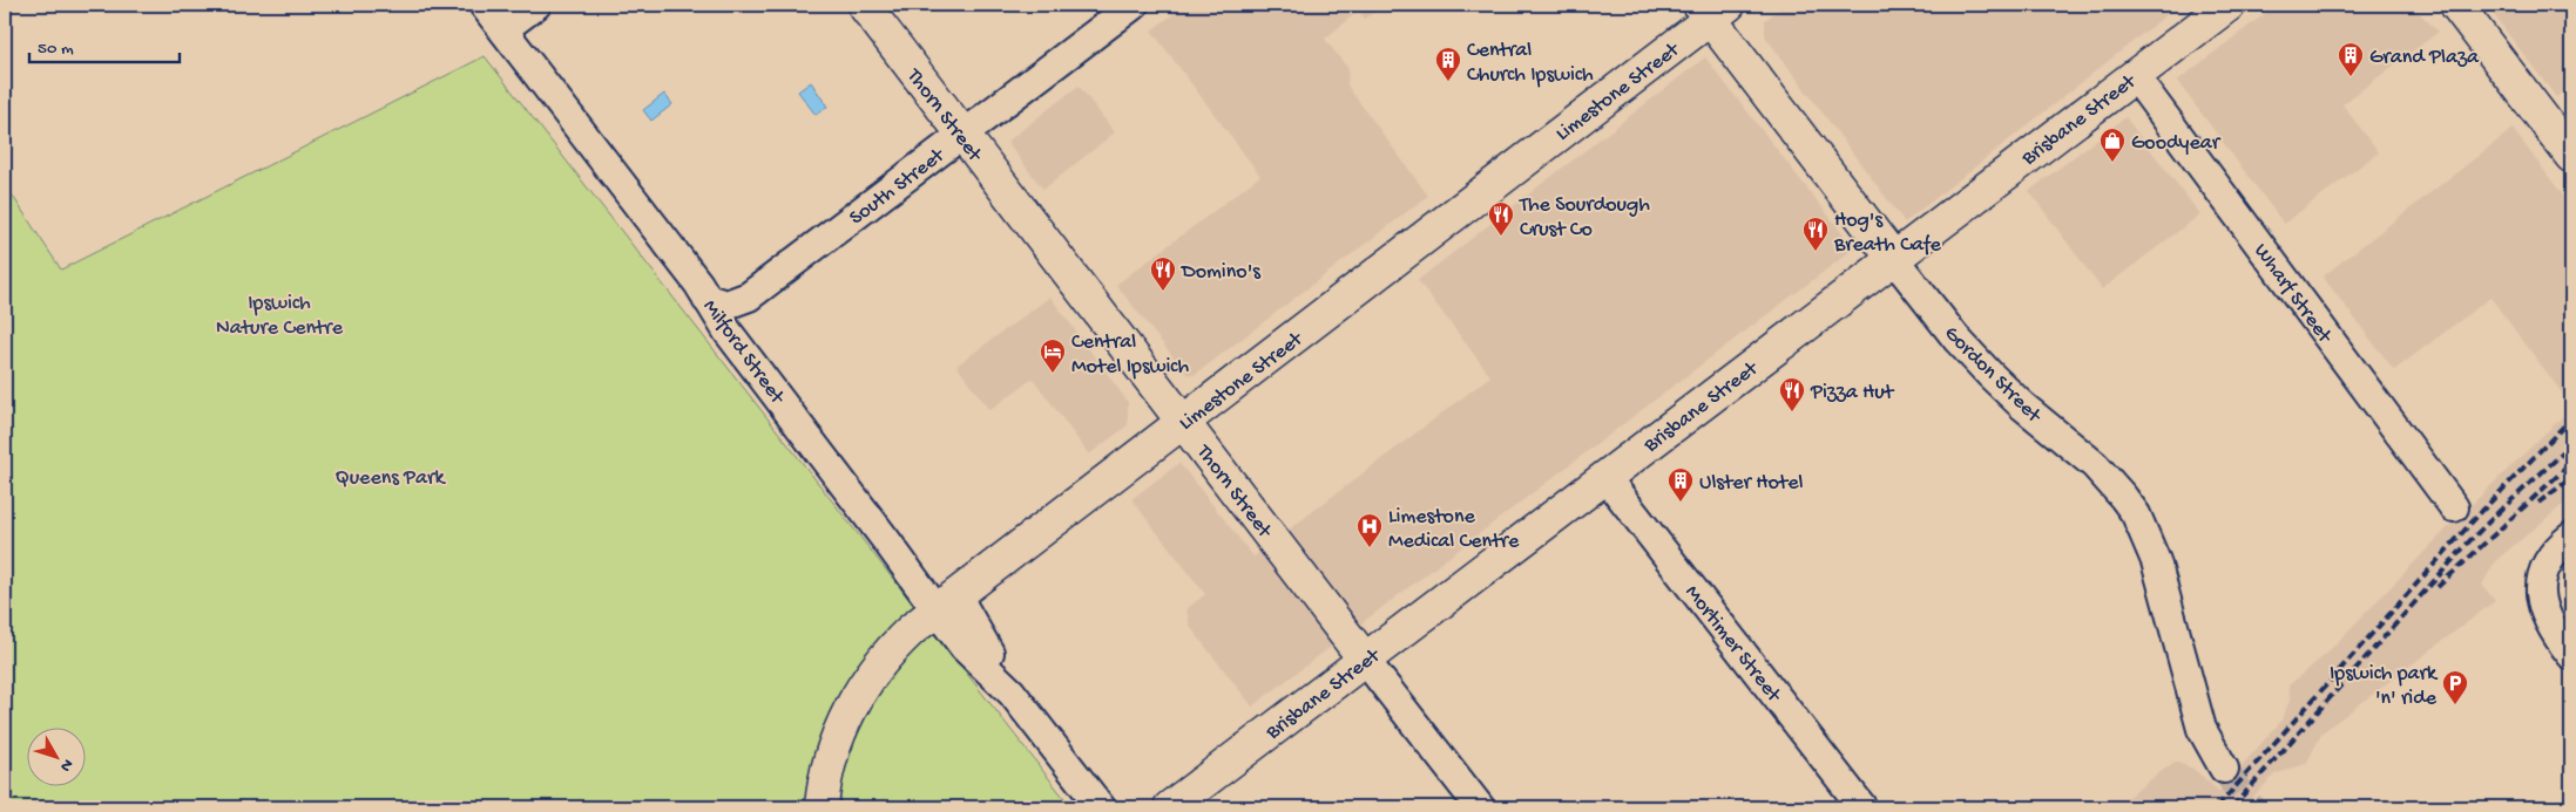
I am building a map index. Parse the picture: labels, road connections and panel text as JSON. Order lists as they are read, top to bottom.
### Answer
{
  "streets": {
    "main road": [
      "Limestone Street",
      "Thorn Street",
      "Brisbane Street",
      "Gordon Street"
    ],
    "street": [
      "South Street",
      "Wharf Street",
      "Milford Street",
      "Mortimer Street"
    ]
  },
  "crossings": [
    ["Limestone Street", "Thorn Street"],
    ["Limestone Street", "Milford Street"],
    ["Limestone Street", "Gordon Street"],
    ["Thorn Street", "Brisbane Street"],
    ["Thorn Street", "South Street"],
    ["Brisbane Street", "Wharf Street"],
    ["Brisbane Street", "Gordon Street"],
    ["Brisbane Street", "Mortimer Street"],
    ["South Street", "Milford Street"]
  ],
  "parks": ["Ipswich Nature Centre", "Queens Park"],
  "places": {
    "building": ["Grand Plaza", "Central Church Ipswich", "Ulster Hotel"],
    "shop": ["Goodyear"],
    "restaurant": [
      "The Sourdough Crust Co",
      "Hog's Breath Cafe",
      "Domino's",
      "Pizza Hut"
    ],
    "hotel": ["Central Motel Ipswich"],
    "hospital": ["Limestone Medical Centre"],
    "parking": ["Ipswich park 'n' ride"]
  },
  "scale_bar": "50 m",
  "north": "bottom right"
}
